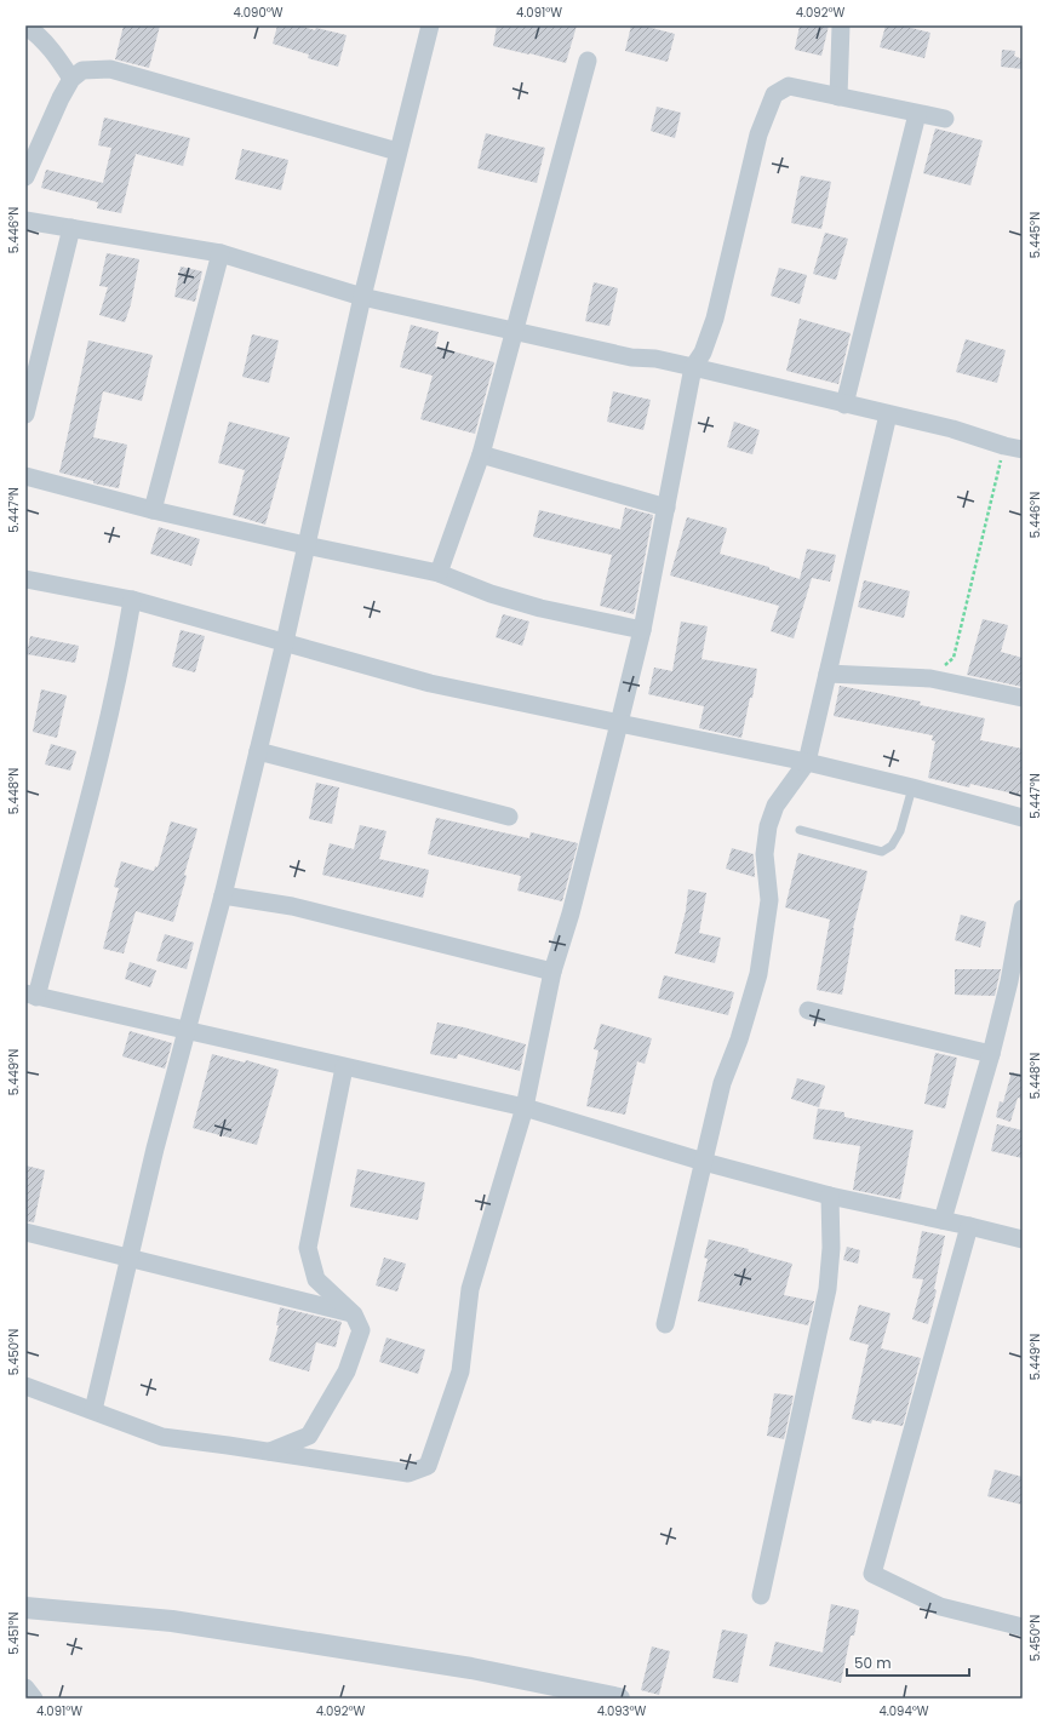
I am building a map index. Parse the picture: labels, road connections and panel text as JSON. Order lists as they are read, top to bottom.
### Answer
{
  "scale_bar": "50 m",
  "coordinates": [
    "4.090°W",
    "4.091°W",
    "4.092°W",
    "5.446°N",
    "5.445°N",
    "5.447°N",
    "5.448°N",
    "5.449°N",
    "5.450°N",
    "5.451°N",
    "4.093°W",
    "4.094°W"
  ]
}
